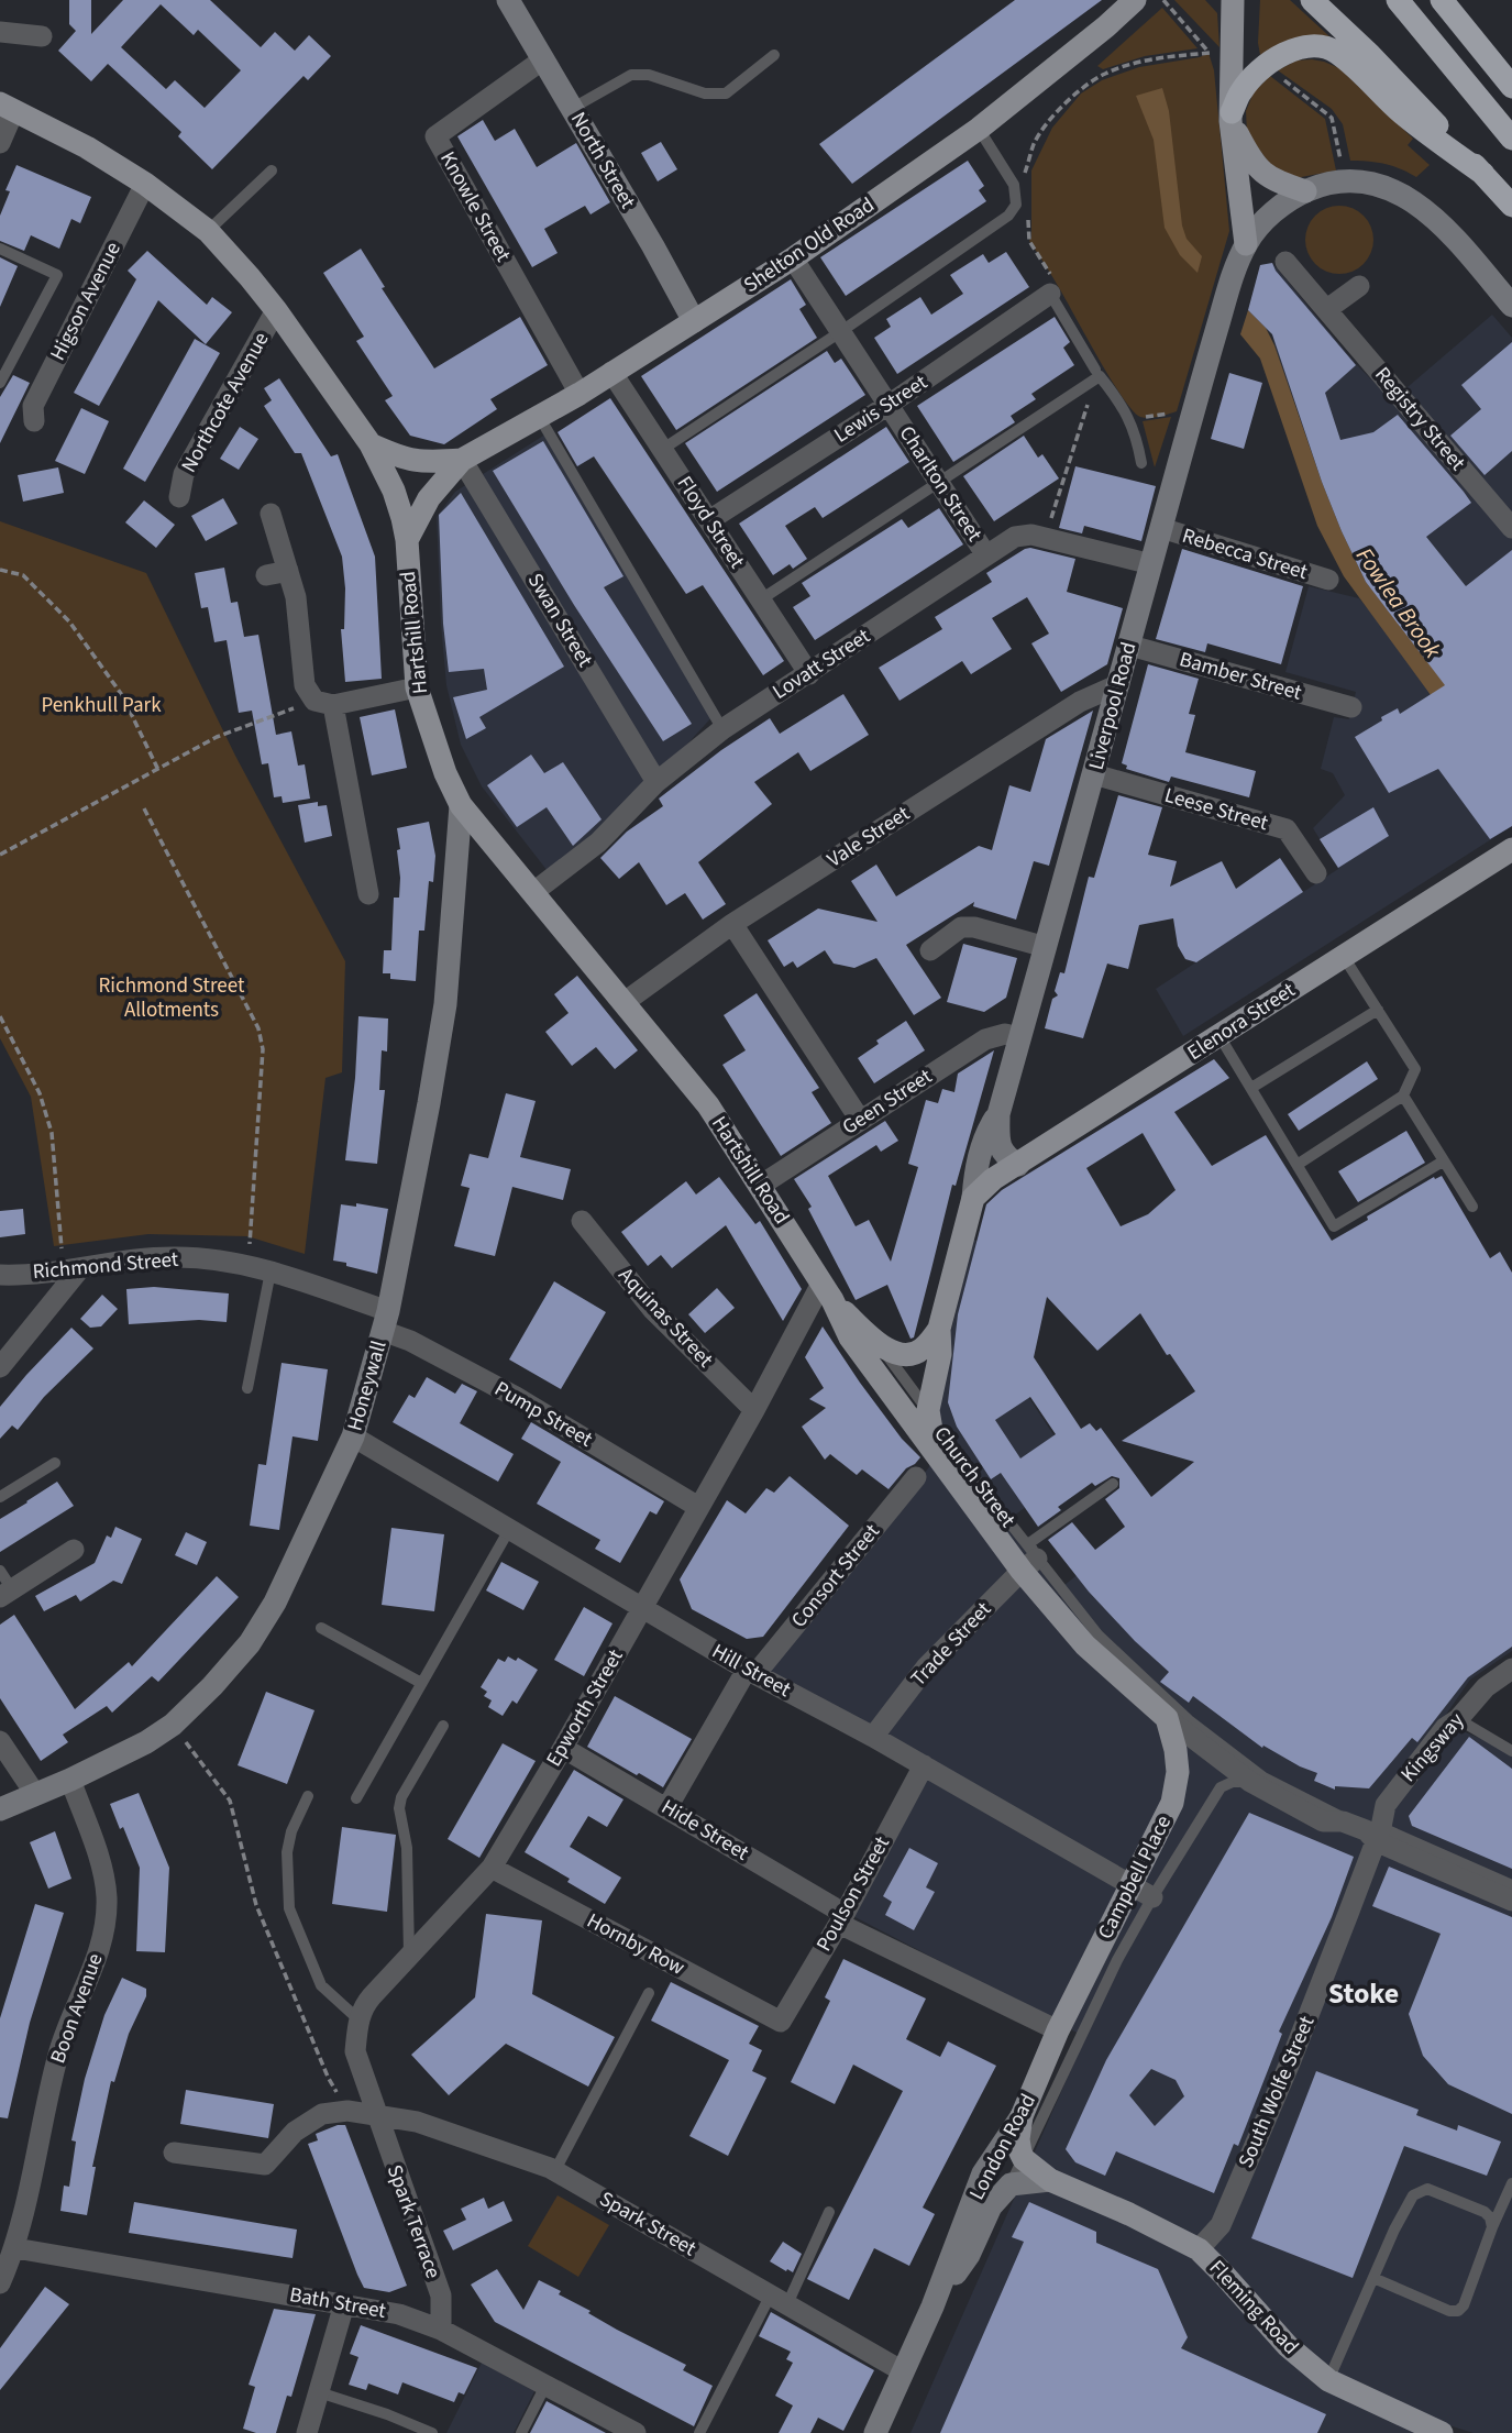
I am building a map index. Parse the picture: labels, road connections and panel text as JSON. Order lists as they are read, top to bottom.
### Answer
{
  "streets": {
    "main road": [
      "Shelton Old Road",
      "Hartshill Road",
      "Liverpool Road",
      "Elenora Street",
      "Church Street",
      "Campbell Place",
      "London Road",
      "Fleming Road"
    ],
    "street": [
      "North Street",
      "Knowle Street",
      "Higson Avenue",
      "Northcote Avenue",
      "Lewis Street",
      "Registry Street",
      "Charlton Street",
      "Floyd Street",
      "Rebecca Street",
      "Swan Street",
      "Lovatt Street",
      "Bamber Street",
      "Leese Street",
      "Vale Street",
      "Geen Street",
      "Richmond Street",
      "Aquinas Street",
      "Honeywall",
      "Pump Street",
      "Consort Street",
      "Trade Street",
      "Hill Street",
      "Epworth Street",
      "Kingsway",
      "Hide Street",
      "Poulson Street",
      "Hornby Row",
      "Boon Avenue",
      "South Wolfe Street",
      "Spark Terrace",
      "Spark Street",
      "Bath Street"
    ]
  },
  "crossings": [
    ["North Street", "Knowle Street"],
    ["North Street", "Shelton Old Road"],
    ["Knowle Street", "Shelton Old Road"],
    ["Shelton Old Road", "Charlton Street"],
    ["Shelton Old Road", "Floyd Street"],
    ["Shelton Old Road", "Swan Street"],
    ["Shelton Old Road", "Hartshill Road"],
    ["Higson Avenue", "Hartshill Road"],
    ["Northcote Avenue", "Hartshill Road"],
    ["Lewis Street", "Charlton Street"],
    ["Lewis Street", "Floyd Street"],
    ["Charlton Street", "Lovatt Street"],
    ["Floyd Street", "Lovatt Street"],
    ["Rebecca Street", "Liverpool Road"],
    ["Swan Street", "Lovatt Street"],
    ["Hartshill Road", "Lovatt Street"],
    ["Hartshill Road", "Vale Street"],
    ["Hartshill Road", "Geen Street"],
    ["Hartshill Road", "Honeywall"],
    ["Hartshill Road", "Church Street"],
    ["Hartshill Road", "Epworth Street"],
    ["Lovatt Street", "Liverpool Road"],
    ["Bamber Street", "Liverpool Road"],
    ["Liverpool Road", "Leese Street"],
    ["Liverpool Road", "Vale Street"],
    ["Liverpool Road", "Elenora Street"],
    ["Liverpool Road", "Geen Street"],
    ["Liverpool Road", "Church Street"],
    ["Richmond Street", "Honeywall"],
    ["Richmond Street", "Pump Street"],
    ["Aquinas Street", "Epworth Street"],
    ["Honeywall", "Pump Street"],
    ["Honeywall", "Hill Street"],
    ["Honeywall", "Boon Avenue"],
    ["Pump Street", "Epworth Street"],
    ["Church Street", "Trade Street"],
    ["Church Street", "Kingsway"],
    ["Church Street", "Campbell Place"],
    ["Church Street", "South Wolfe Street"],
    ["Consort Street", "Hill Street"],
    ["Consort Street", "Hide Street"],
    ["Trade Street", "Hill Street"],
    ["Hill Street", "Epworth Street"],
    ["Hill Street", "Campbell Place"],
    ["Hill Street", "Poulson Street"],
    ["Epworth Street", "Hide Street"],
    ["Epworth Street", "Hornby Row"],
    ["Kingsway", "South Wolfe Street"],
    ["Hide Street", "Campbell Place"],
    ["Hide Street", "Poulson Street"],
    ["Hide Street", "London Road"],
    ["Campbell Place", "London Road"],
    ["Poulson Street", "Hornby Row"],
    ["Boon Avenue", "Bath Street"],
    ["South Wolfe Street", "Fleming Road"],
    ["London Road", "Spark Street"],
    ["London Road", "Fleming Road"],
    ["Spark Terrace", "Spark Street"],
    ["Spark Terrace", "Bath Street"]
  ],
  "districts": ["Stoke"],
  "water": ["Fowlea Brook"],
  "parks": ["Penkhull Park", "Richmond Street Allotments"]
}
